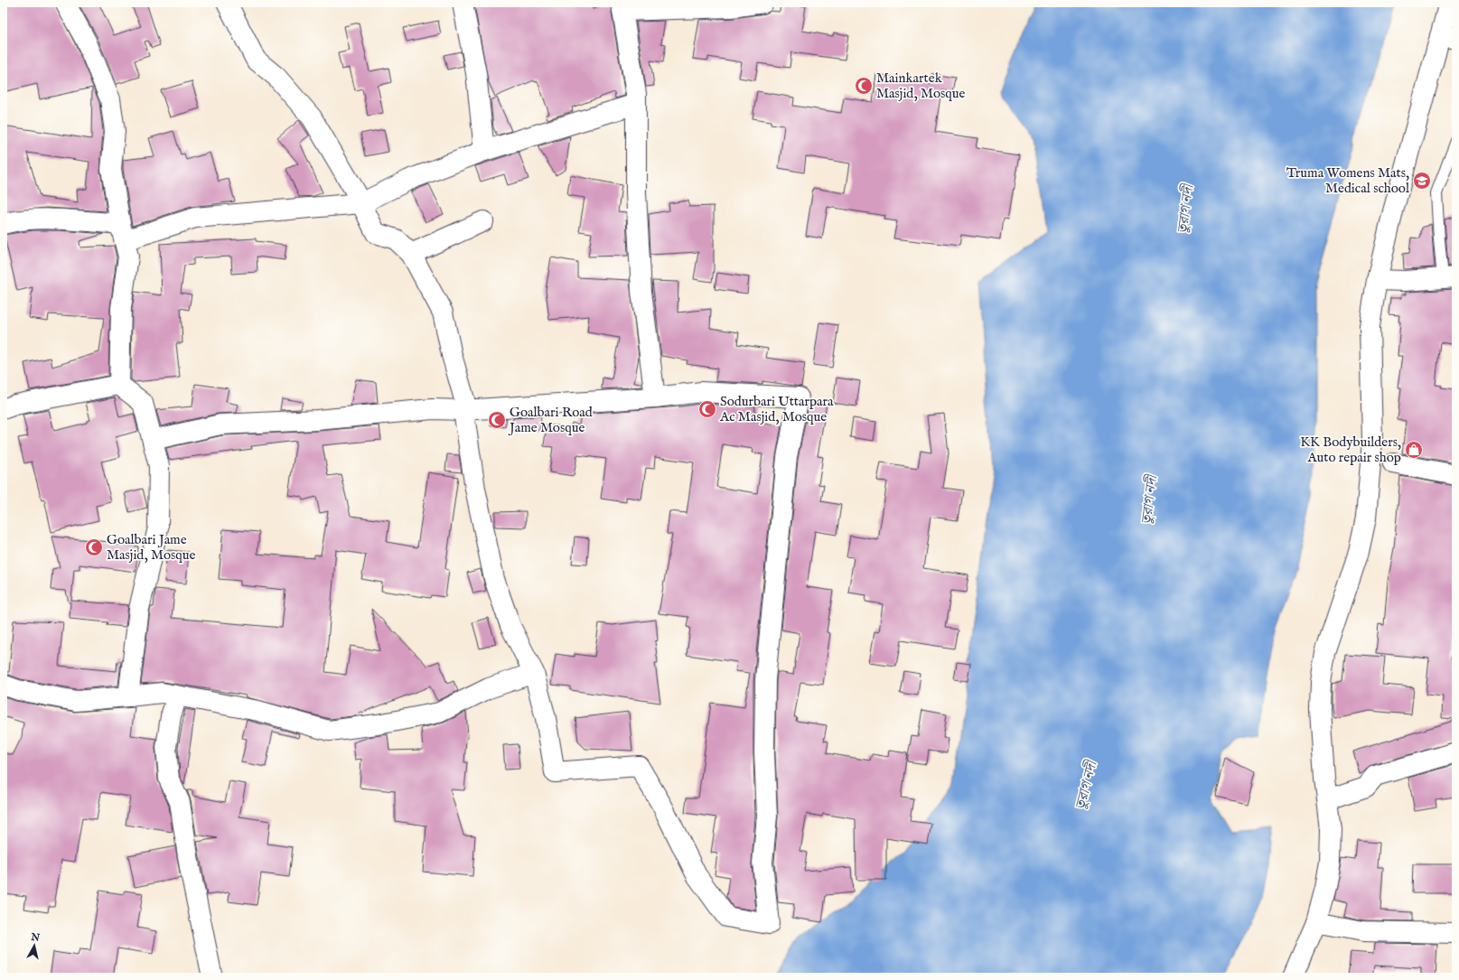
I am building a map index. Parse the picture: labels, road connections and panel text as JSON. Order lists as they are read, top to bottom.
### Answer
{
  "water": ["তুরাগ নদী"],
  "places": {
    "mosque": [
      "Mainkartek Masjid, Mosque",
      "Sodurbari Uttarpara Ac Masjid, Mosque",
      "Goalbari Road Jame Mosque",
      "Goalbari Jame Masjid, Mosque"
    ],
    "school or university": ["Truma Womens Mats, Medical school"],
    "shop": ["KK Bodybuilders, Auto repair shop"]
  },
  "north": "top"
}
